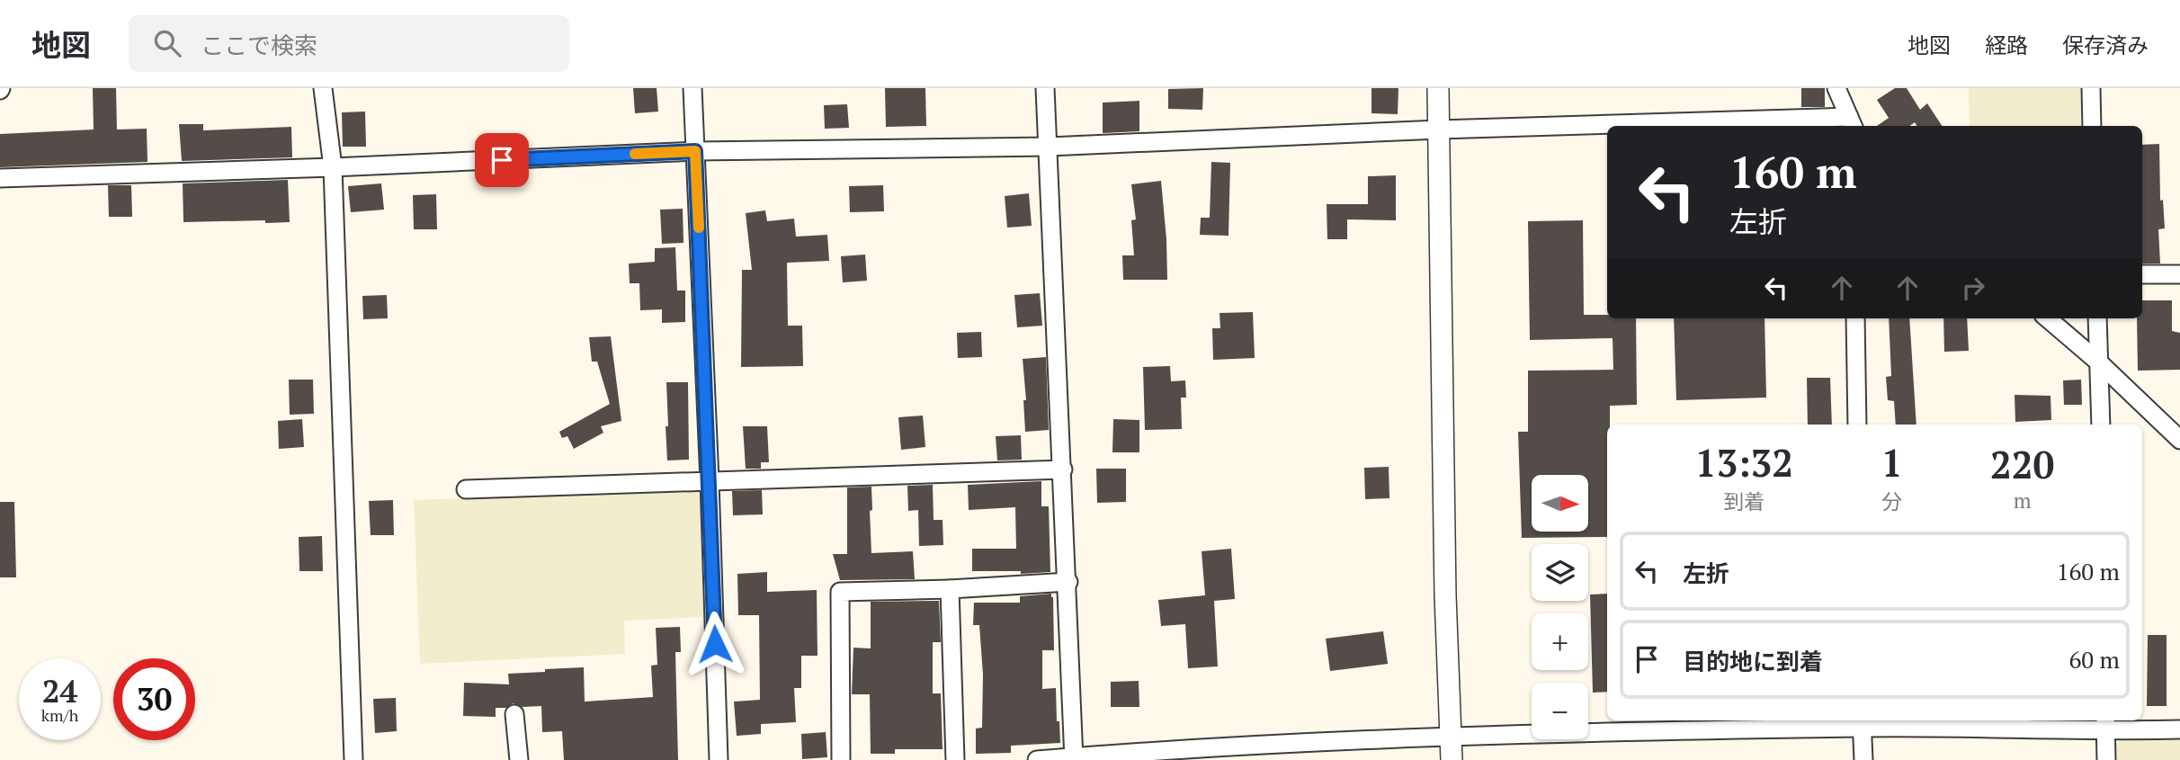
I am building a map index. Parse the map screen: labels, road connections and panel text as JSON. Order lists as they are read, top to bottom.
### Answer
{
  "north": "right",
  "page": {
    "header": "地図",
    "search": "ここで検索",
    "nav": ["地図", "経路", "保存済み"],
    "turn": ["160 m", "左折"],
    "eta": [
      "13:32",
      "到着",
      "1",
      "分",
      "220",
      "m"
    ],
    "map_buttons": ["+", "−"],
    "list": [
      {
        "name": "左折",
        "value": "160 m"
      },
      {
        "name": "目的地に到着",
        "value": "60 m"
      }
    ],
    "speed": "24 km/h",
    "limit": "30"
  }
}
